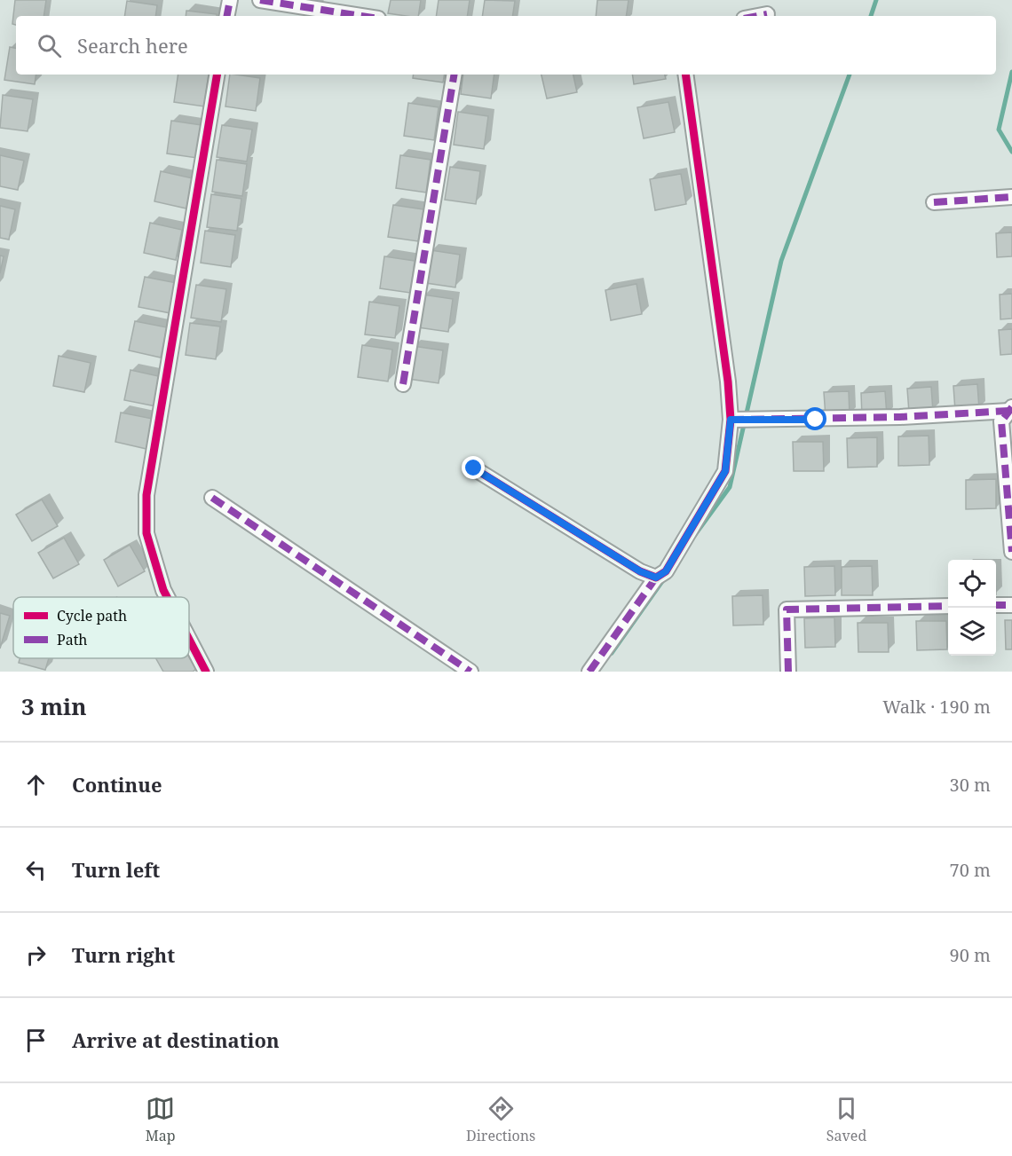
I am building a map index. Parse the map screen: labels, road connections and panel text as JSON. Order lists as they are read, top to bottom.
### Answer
{
  "legend": ["Cycle path", "Path"],
  "page": {
    "search": "Search here",
    "heading": ["3 min", "Walk · 190 m"],
    "list": [
      ["Continue", "30 m"],
      ["Turn left", "70 m"],
      ["Turn right", "90 m"],
      "Arrive at destination"
    ],
    "nav": ["Map", "Directions", "Saved"]
  }
}
